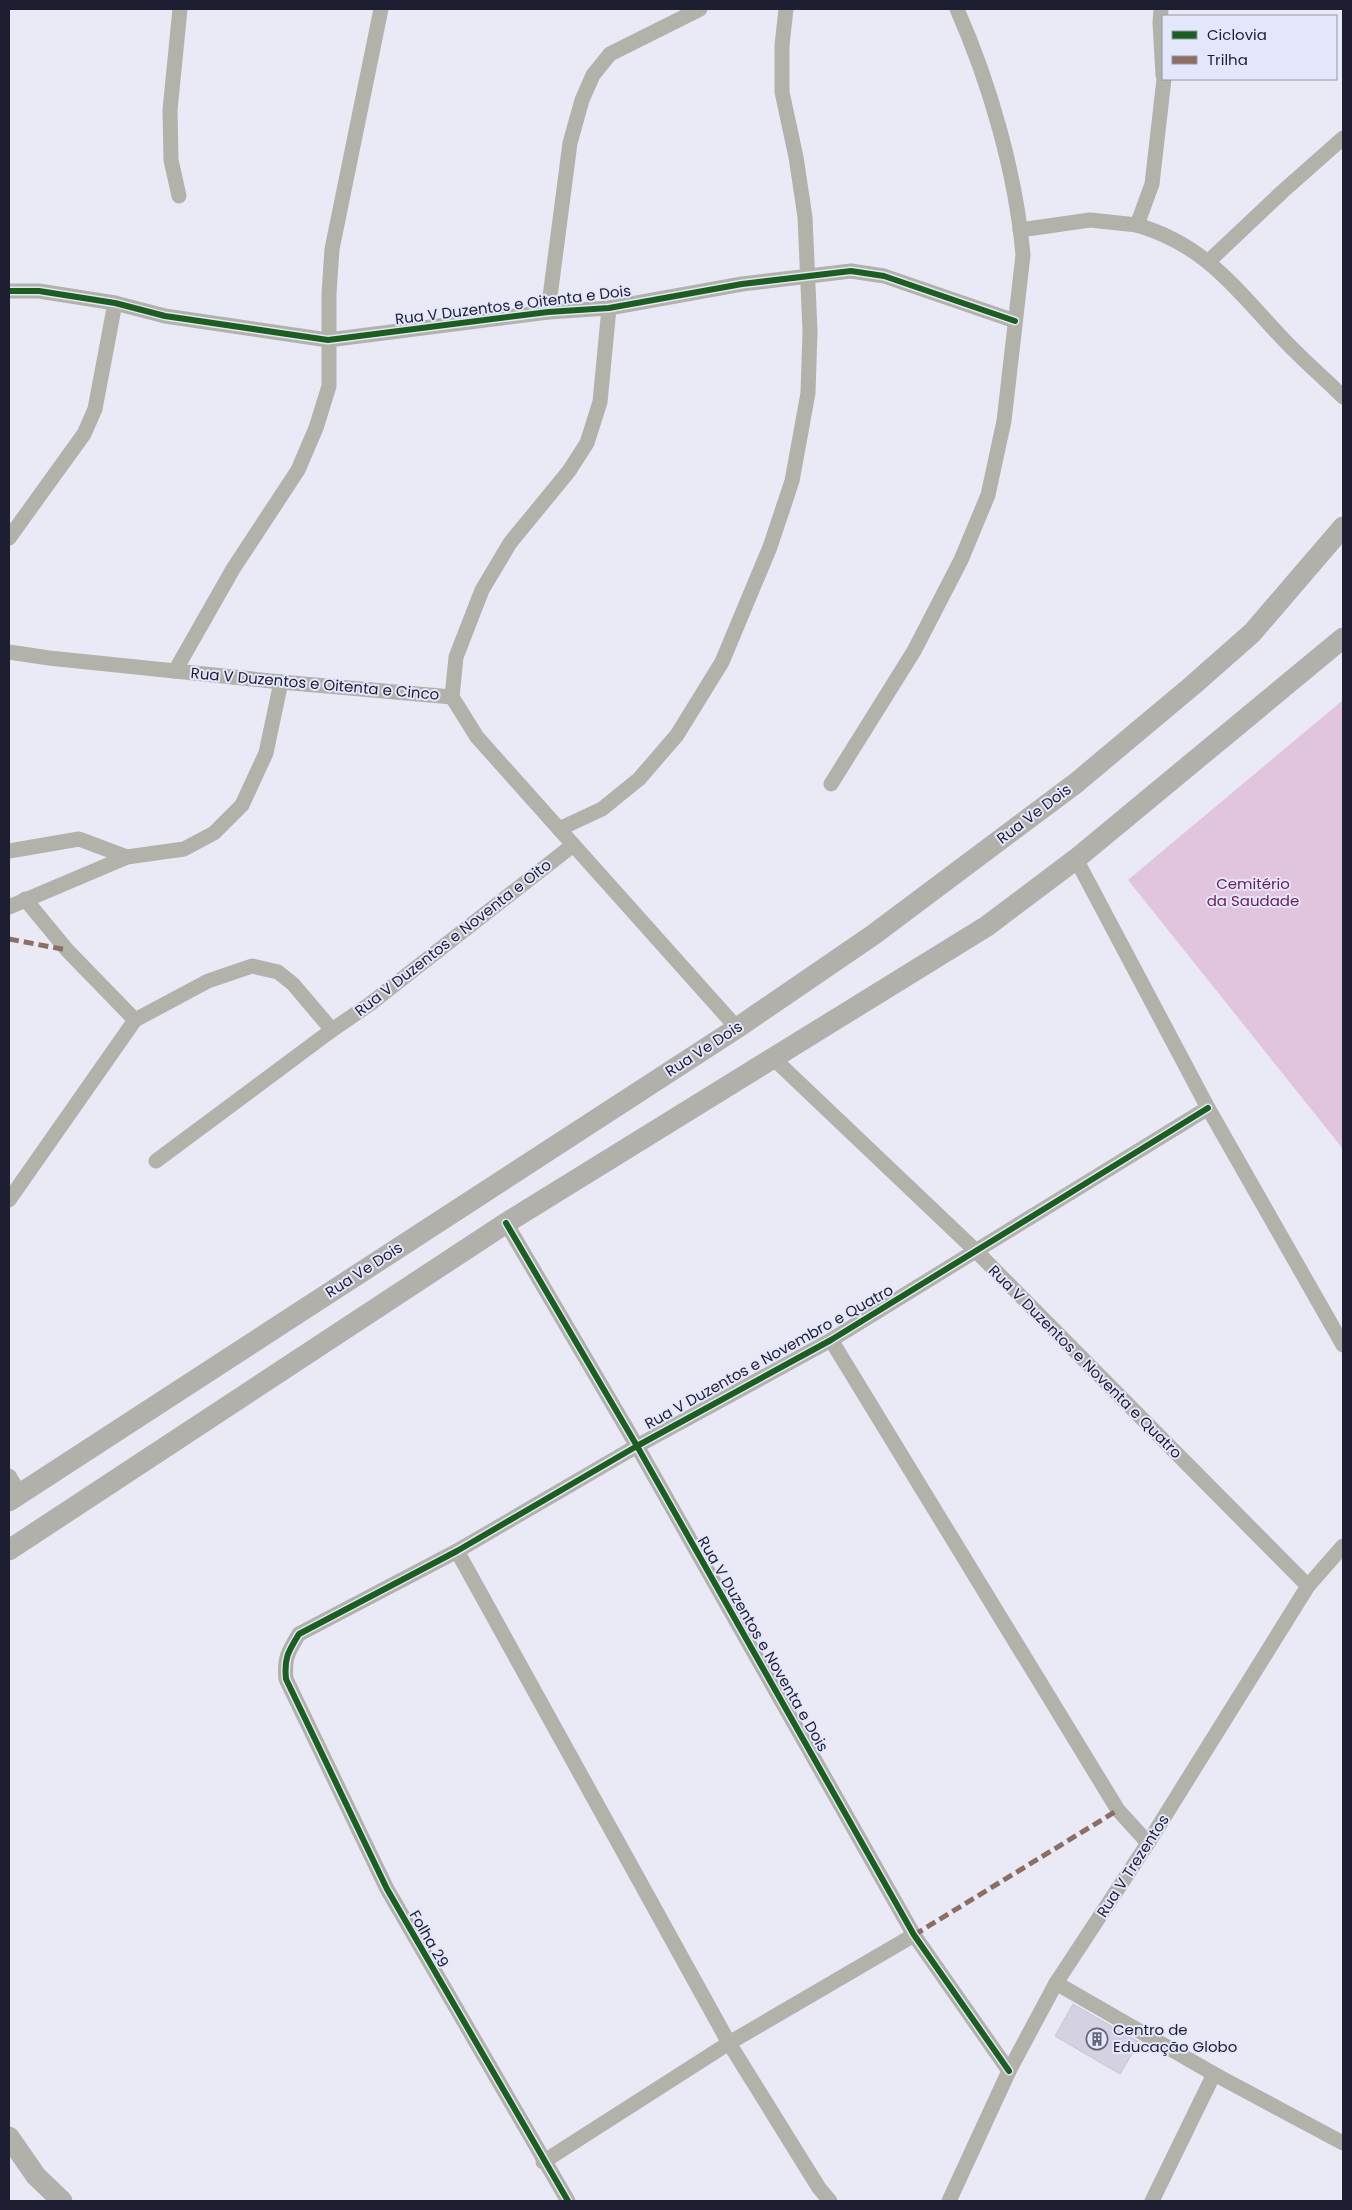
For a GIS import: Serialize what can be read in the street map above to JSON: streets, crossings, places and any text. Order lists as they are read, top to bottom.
{
  "streets": {
    "main road": ["Rua Ve Dois"],
    "street": [
      "Rua V Duzentos e Oitenta e Dois",
      "Rua V Duzentos e Oitenta e Cinco",
      "Rua V Duzentos e Noventa e Oito",
      "Rua V Duzentos e Novembro e Quatro",
      "Rua V Duzentos e Noventa e Quatro",
      "Rua V Duzentos e Noventa e Dois",
      "Rua V Trezentos",
      "Folha 29"
    ]
  },
  "crossings": [
    ["Rua V Duzentos e Oitenta e Cinco", "Rua Ve Dois"],
    ["Rua V Duzentos e Oitenta e Cinco", "Rua V Duzentos e Noventa e Oito"],
    ["Rua V Duzentos e Novembro e Quatro", "Rua V Duzentos e Noventa e Quatro"],
    ["Rua V Duzentos e Novembro e Quatro", "Rua V Duzentos e Noventa e Dois"],
    ["Rua V Duzentos e Novembro e Quatro", "Folha 29"],
    ["Rua V Duzentos e Noventa e Quatro", "Rua V Trezentos"],
    ["Rua V Duzentos e Noventa e Dois", "Rua V Trezentos"]
  ],
  "parks": ["Cemitério da Saudade"],
  "places": {
    "building": ["Centro de Educação Globo"]
  },
  "legend": ["Ciclovia", "Trilha"]
}
